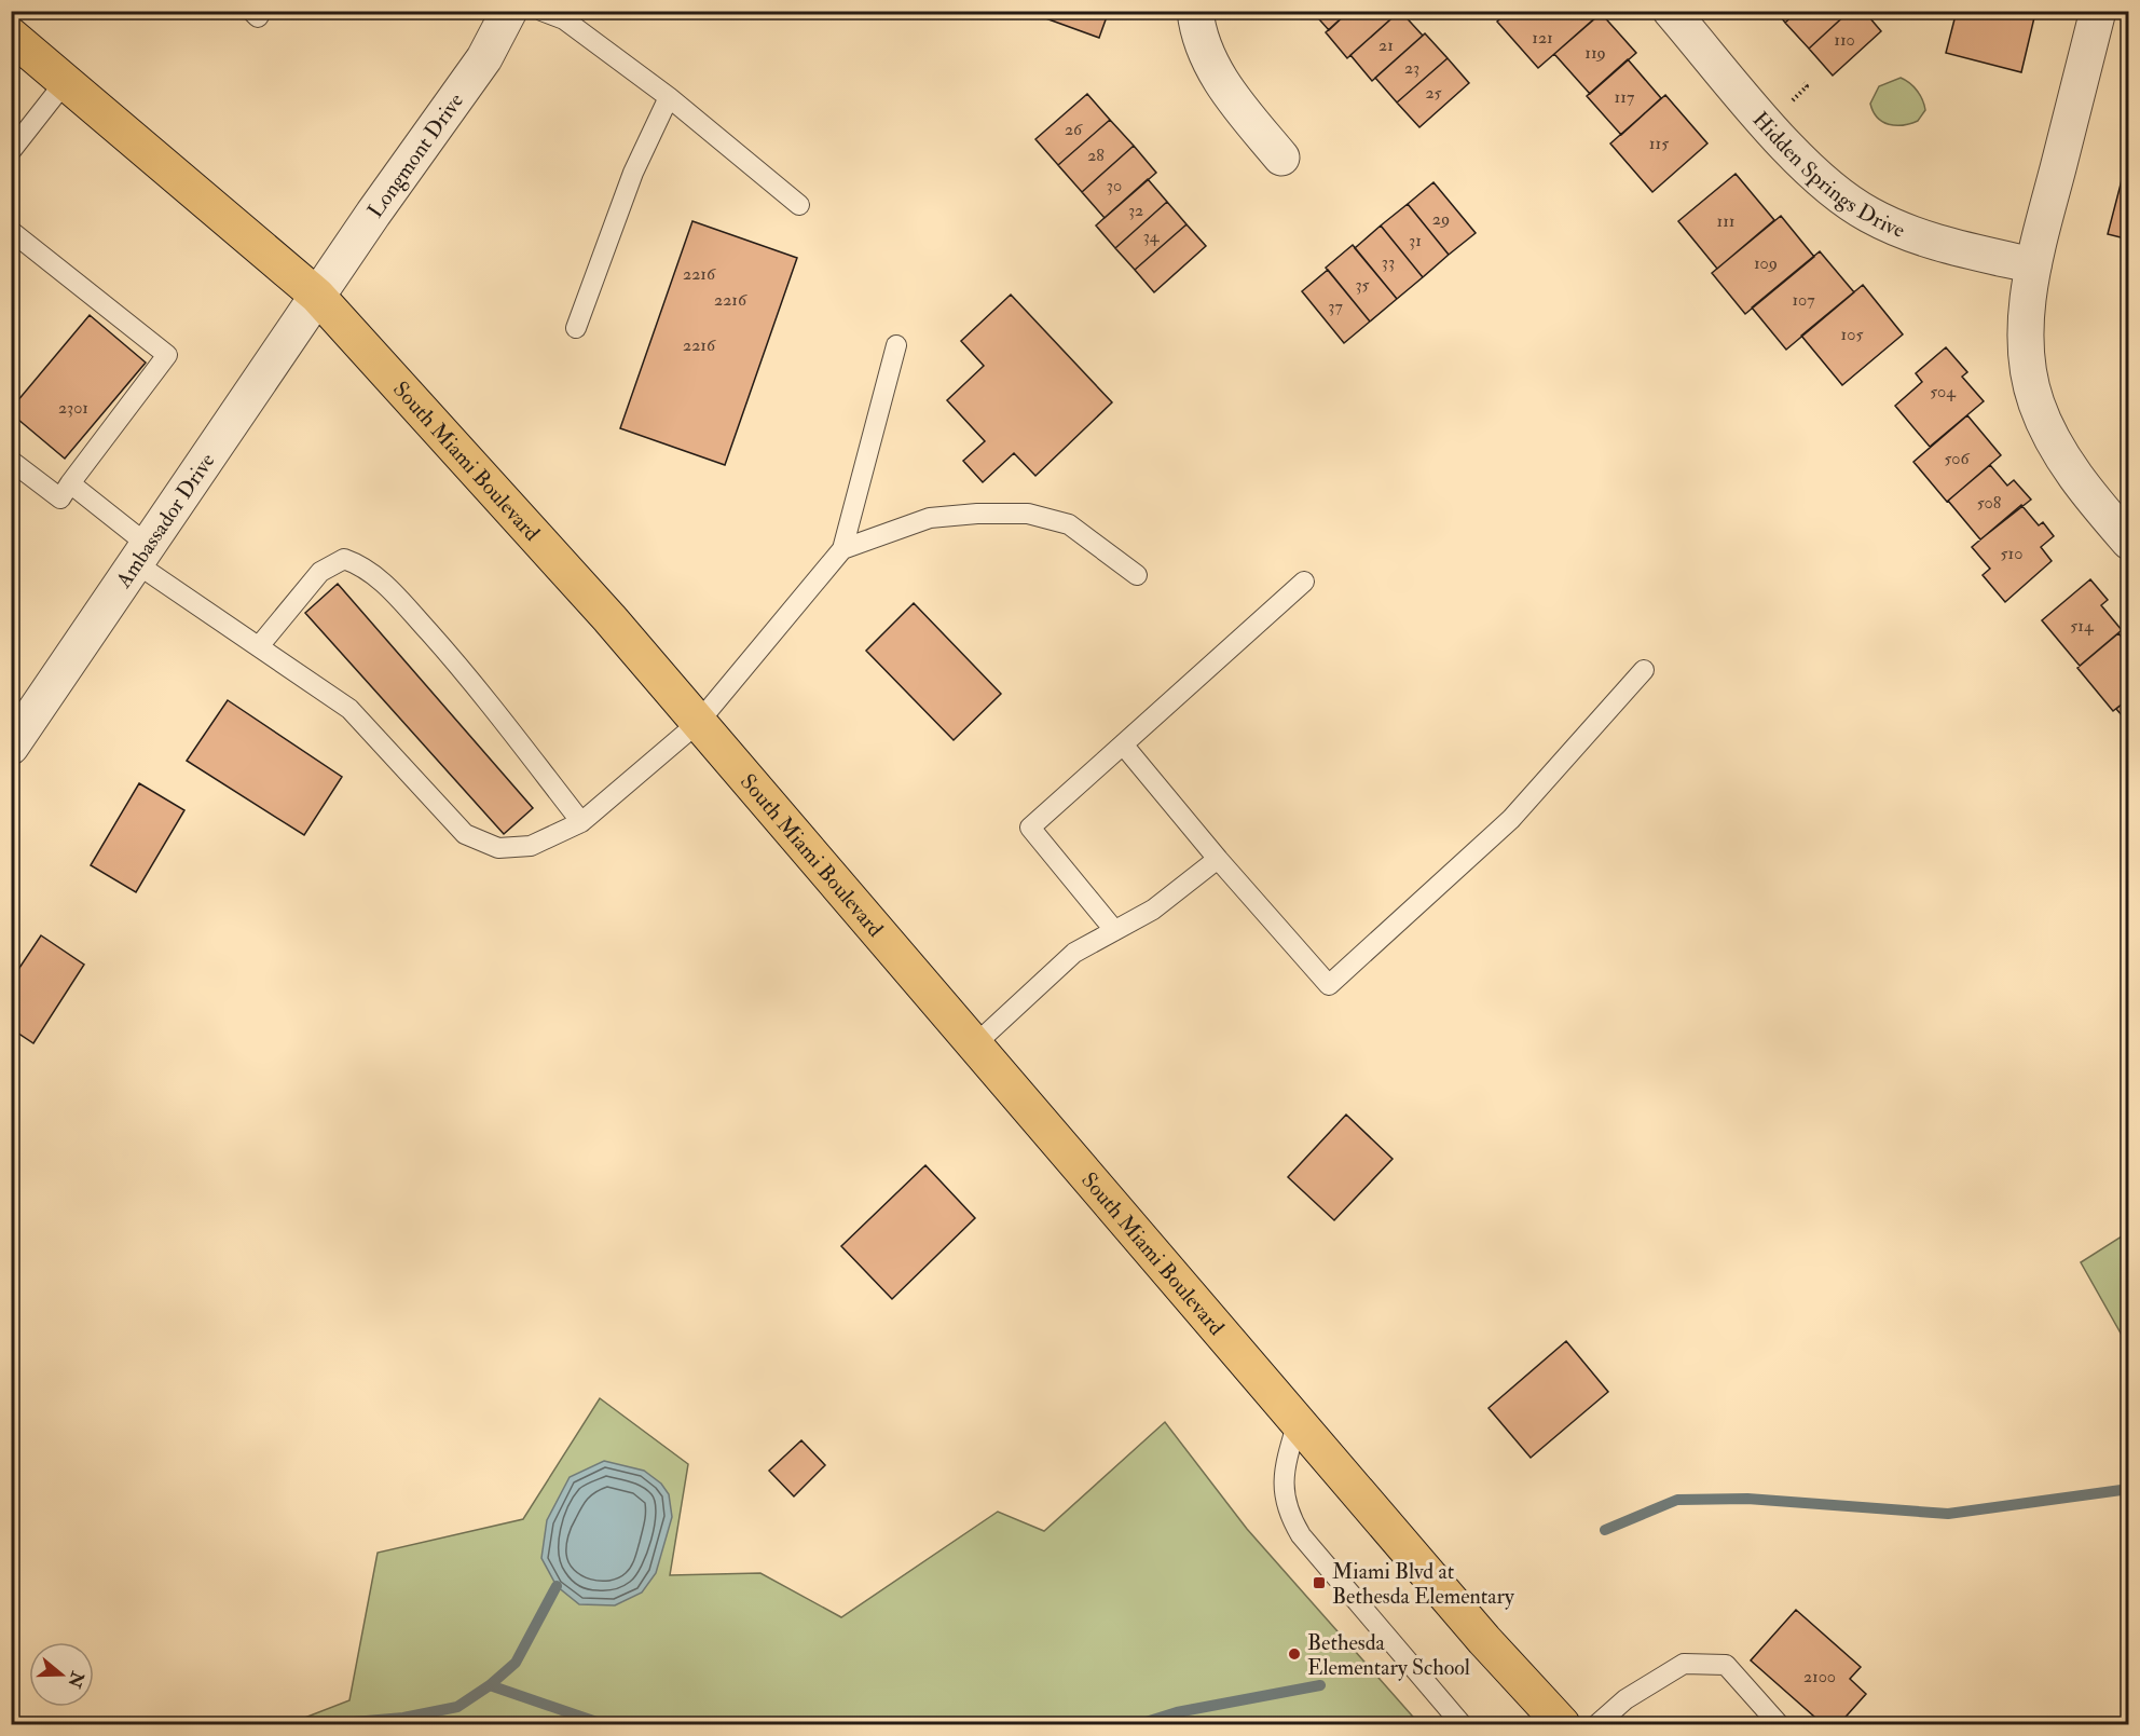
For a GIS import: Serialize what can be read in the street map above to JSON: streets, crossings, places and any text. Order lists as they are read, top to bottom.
{
  "streets": {
    "main road": ["South Miami Boulevard"],
    "street": ["Longmont Drive", "Hidden Springs Drive", "Ambassador Drive"]
  },
  "crossings": [
    ["Longmont Drive", "South Miami Boulevard"],
    ["Longmont Drive", "Ambassador Drive"],
    ["South Miami Boulevard", "Ambassador Drive"]
  ],
  "places": {
    "transit": ["Miami Blvd at Bethesda Elementary"],
    "other": ["Bethesda Elementary School"]
  },
  "house_numbers": [
    "121",
    "110",
    "21",
    "119",
    "23",
    "25",
    "117",
    "26",
    "115",
    "28",
    "30",
    "32",
    "29",
    "111",
    "34",
    "31",
    "33",
    "109",
    "2216",
    "35",
    "2216",
    "107",
    "37",
    "105",
    "2216",
    "504",
    "2301",
    "506",
    "508",
    "510",
    "514",
    "2100"
  ],
  "north": "right"
}
